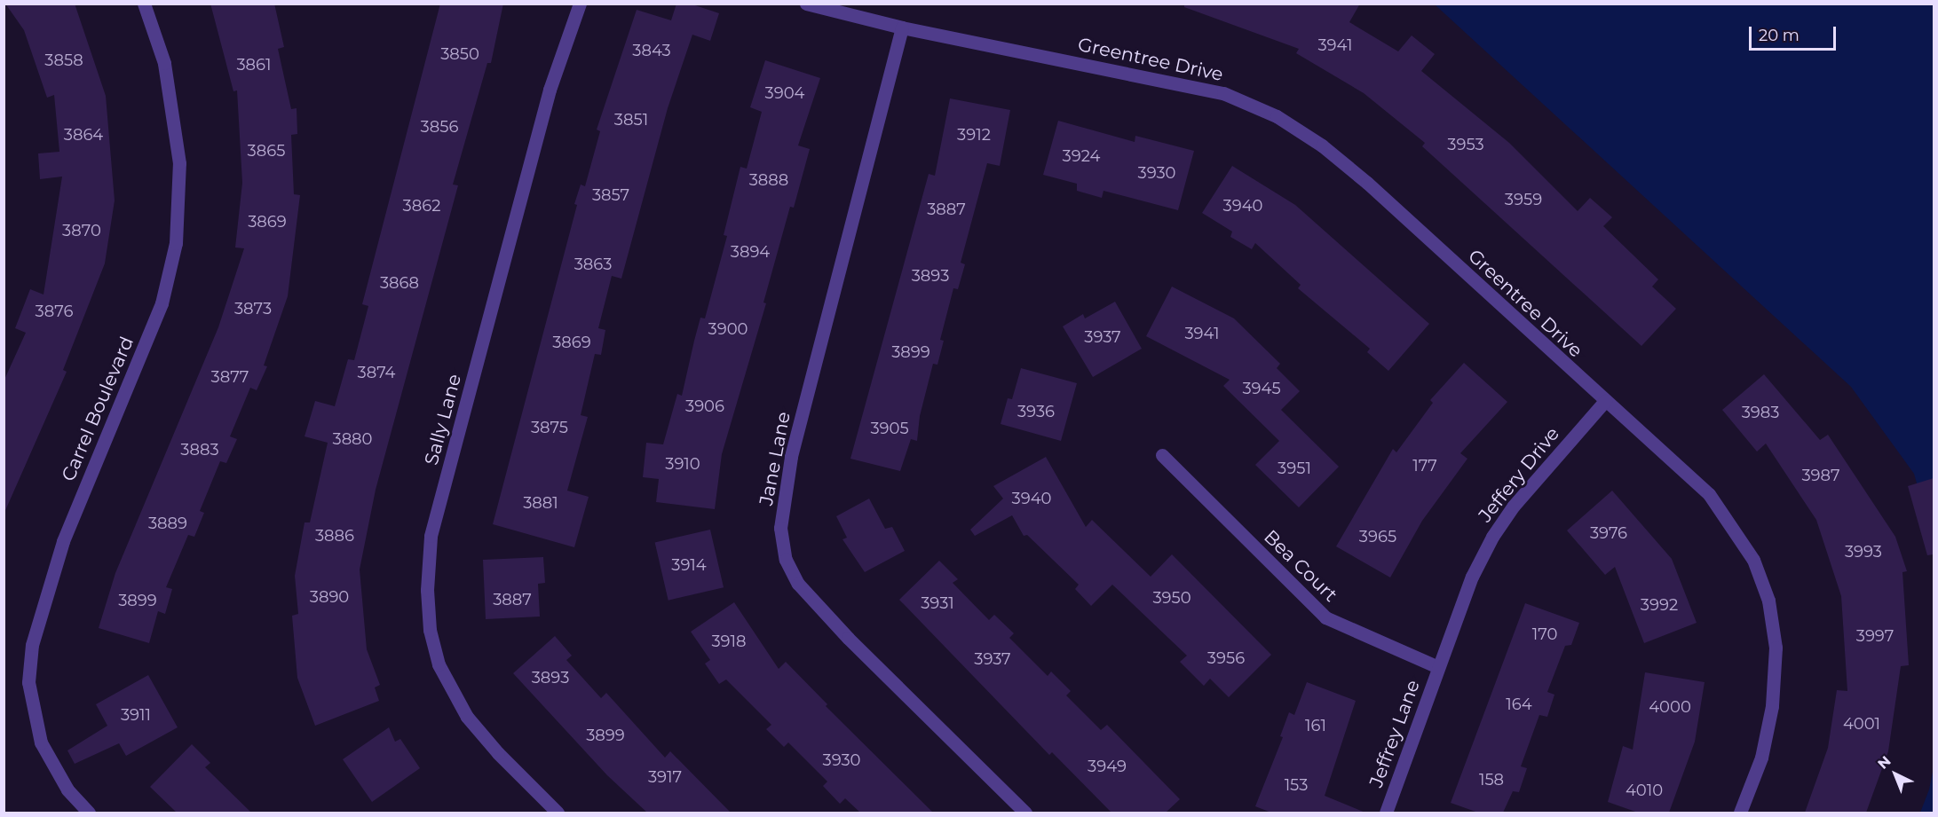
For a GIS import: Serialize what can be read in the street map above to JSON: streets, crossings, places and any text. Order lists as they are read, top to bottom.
{
  "streets": {
    "street": [
      "Greentree Drive",
      "Carrel Boulevard",
      "Sally Lane",
      "Jane Lane",
      "Jeffery Drive",
      "Bea Court",
      "Jeffrey Lane"
    ]
  },
  "crossings": [
    ["Greentree Drive", "Jane Lane"],
    ["Greentree Drive", "Jeffery Drive"],
    ["Jeffery Drive", "Bea Court"],
    ["Jeffery Drive", "Jeffrey Lane"],
    ["Bea Court", "Jeffrey Lane"]
  ],
  "house_numbers": [
    "3941",
    "3843",
    "3850",
    "3858",
    "3861",
    "3904",
    "3851",
    "3856",
    "3864",
    "3912",
    "3953",
    "3865",
    "3924",
    "3930",
    "3888",
    "3857",
    "3959",
    "3862",
    "3940",
    "3887",
    "3869",
    "3870",
    "3894",
    "3863",
    "3893",
    "3868",
    "3873",
    "3876",
    "3900",
    "3941",
    "3937",
    "3869",
    "3899",
    "3874",
    "3877",
    "3945",
    "3906",
    "3936",
    "3983",
    "3875",
    "3905",
    "3880",
    "3883",
    "3910",
    "177",
    "3951",
    "3987",
    "3940",
    "3881",
    "3889",
    "3976",
    "3886",
    "3965",
    "3993",
    "3914",
    "3890",
    "3950",
    "3887",
    "3899",
    "3931",
    "3992",
    "170",
    "3997",
    "3918",
    "3956",
    "3937",
    "3893",
    "164",
    "4000",
    "3911",
    "4001",
    "161",
    "3899",
    "3930",
    "3949",
    "3917",
    "158",
    "153",
    "4010"
  ],
  "scale_bar": "20 m",
  "north": "top left"
}
